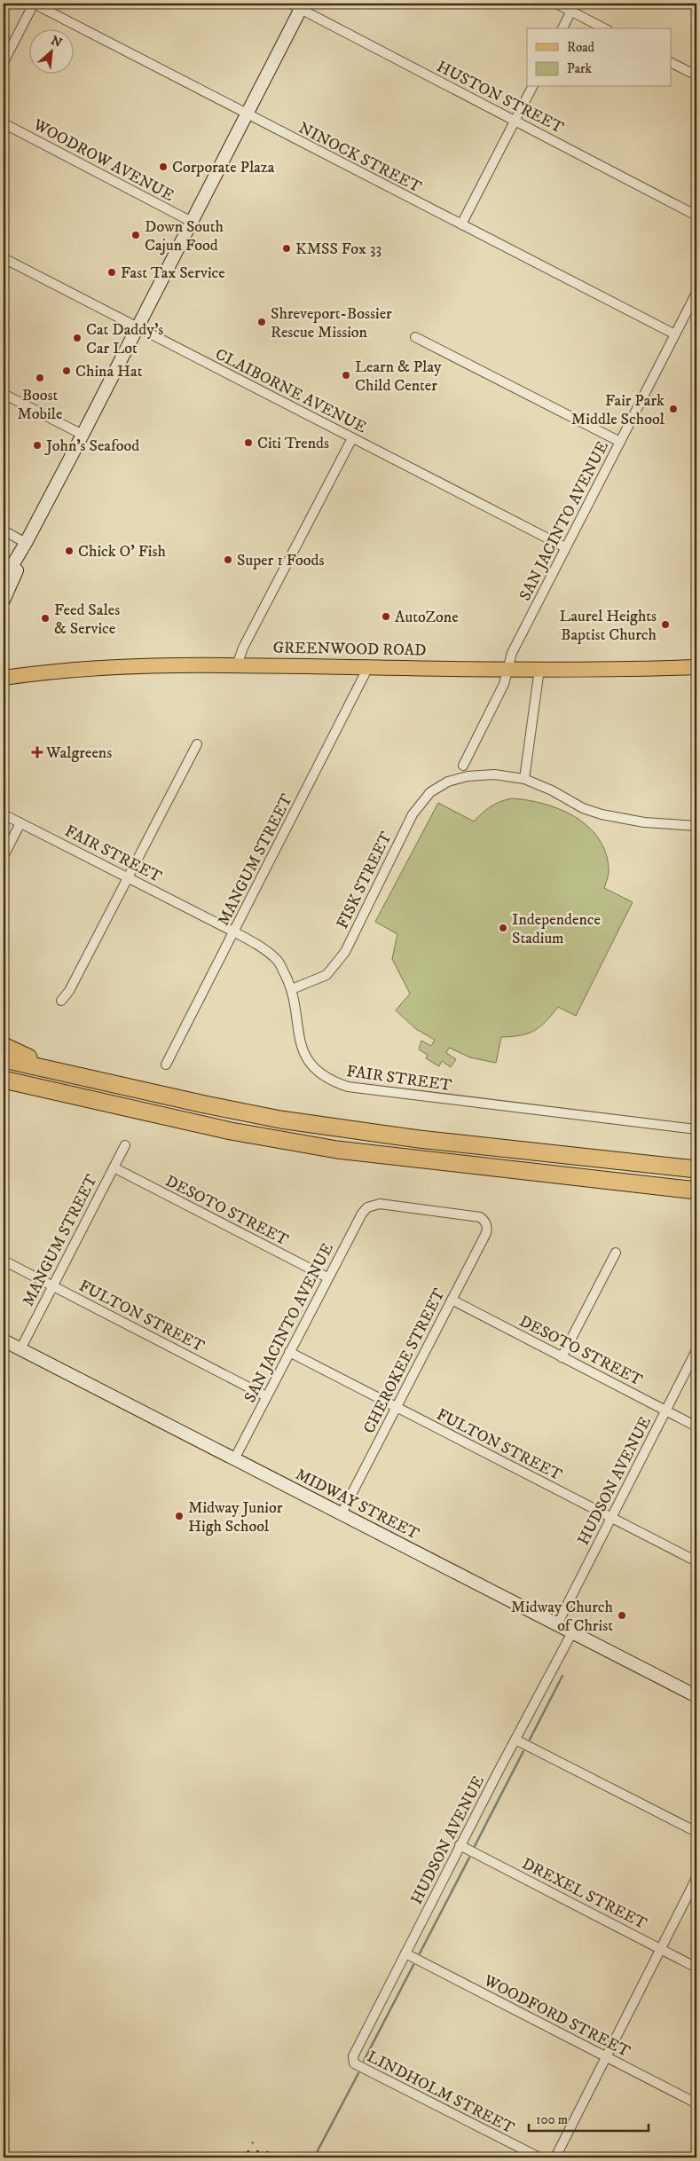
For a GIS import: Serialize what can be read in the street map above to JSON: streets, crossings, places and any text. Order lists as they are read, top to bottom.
{
  "streets": {
    "main road": ["GREENWOOD ROAD"],
    "street": [
      "HUSTON STREET",
      "NINOCK STREET",
      "WOODROW AVENUE",
      "CLAIBORNE AVENUE",
      "SAN JACINTO AVENUE",
      "FAIR STREET",
      "MANGUM STREET",
      "FISK STREET",
      "DESOTO STREET",
      "FULTON STREET",
      "CHEROKEE STREET",
      "HUDSON AVENUE",
      "MIDWAY STREET",
      "DREXEL STREET",
      "WOODFORD STREET",
      "LINDHOLM STREET"
    ]
  },
  "crossings": [
    ["NINOCK STREET", "SAN JACINTO AVENUE"],
    ["CLAIBORNE AVENUE", "SAN JACINTO AVENUE"],
    ["SAN JACINTO AVENUE", "GREENWOOD ROAD"],
    ["SAN JACINTO AVENUE", "DESOTO STREET"],
    ["SAN JACINTO AVENUE", "FULTON STREET"],
    ["SAN JACINTO AVENUE", "CHEROKEE STREET"],
    ["SAN JACINTO AVENUE", "MIDWAY STREET"],
    ["GREENWOOD ROAD", "MANGUM STREET"],
    ["FAIR STREET", "MANGUM STREET"],
    ["FAIR STREET", "FISK STREET"],
    ["MANGUM STREET", "DESOTO STREET"],
    ["MANGUM STREET", "FULTON STREET"],
    ["MANGUM STREET", "MIDWAY STREET"],
    ["DESOTO STREET", "CHEROKEE STREET"],
    ["DESOTO STREET", "HUDSON AVENUE"],
    ["FULTON STREET", "CHEROKEE STREET"],
    ["FULTON STREET", "HUDSON AVENUE"],
    ["CHEROKEE STREET", "MIDWAY STREET"],
    ["HUDSON AVENUE", "MIDWAY STREET"],
    ["HUDSON AVENUE", "DREXEL STREET"],
    ["HUDSON AVENUE", "WOODFORD STREET"],
    ["HUDSON AVENUE", "LINDHOLM STREET"]
  ],
  "places": {
    "other": [
      "Corporate Plaza",
      "Down South Cajun Food",
      "KMSS Fox 33",
      "Fast Tax Service",
      "Shreveport-Bossier Rescue Mission",
      "Cat Daddy's Car Lot",
      "China Hat",
      "Learn & Play Child Center",
      "Boost Mobile",
      "Fair Park Middle School",
      "Citi Trends",
      "John's Seafood",
      "Chick O' Fish",
      "Super 1 Foods",
      "AutoZone",
      "Feed Sales & Service",
      "Laurel Heights Baptist Church",
      "Independence Stadium",
      "Midway Junior High School",
      "Midway Church of Christ"
    ],
    "health": ["Walgreens"]
  },
  "legend": ["Road", "Park"],
  "scale_bar": "100 m",
  "north": "top right"
}
